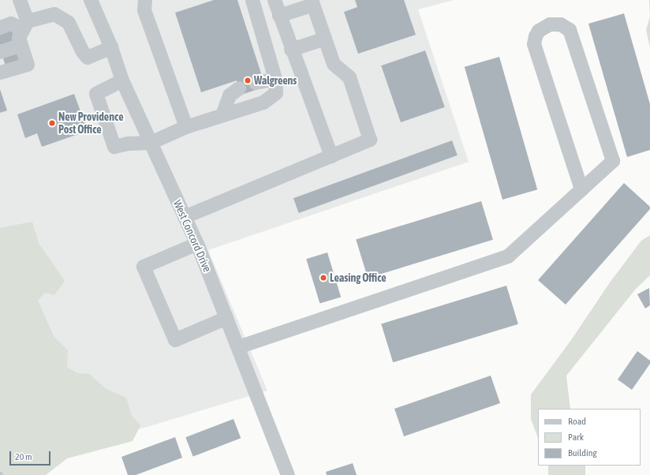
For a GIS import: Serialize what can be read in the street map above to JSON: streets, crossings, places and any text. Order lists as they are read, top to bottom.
{
  "streets": {
    "street": ["West Concord Drive"]
  },
  "places": ["Walgreens", "New Providence Post Office", "Leasing Office"],
  "legend": ["Road", "Park", "Building"],
  "scale_bar": "20 m"
}
